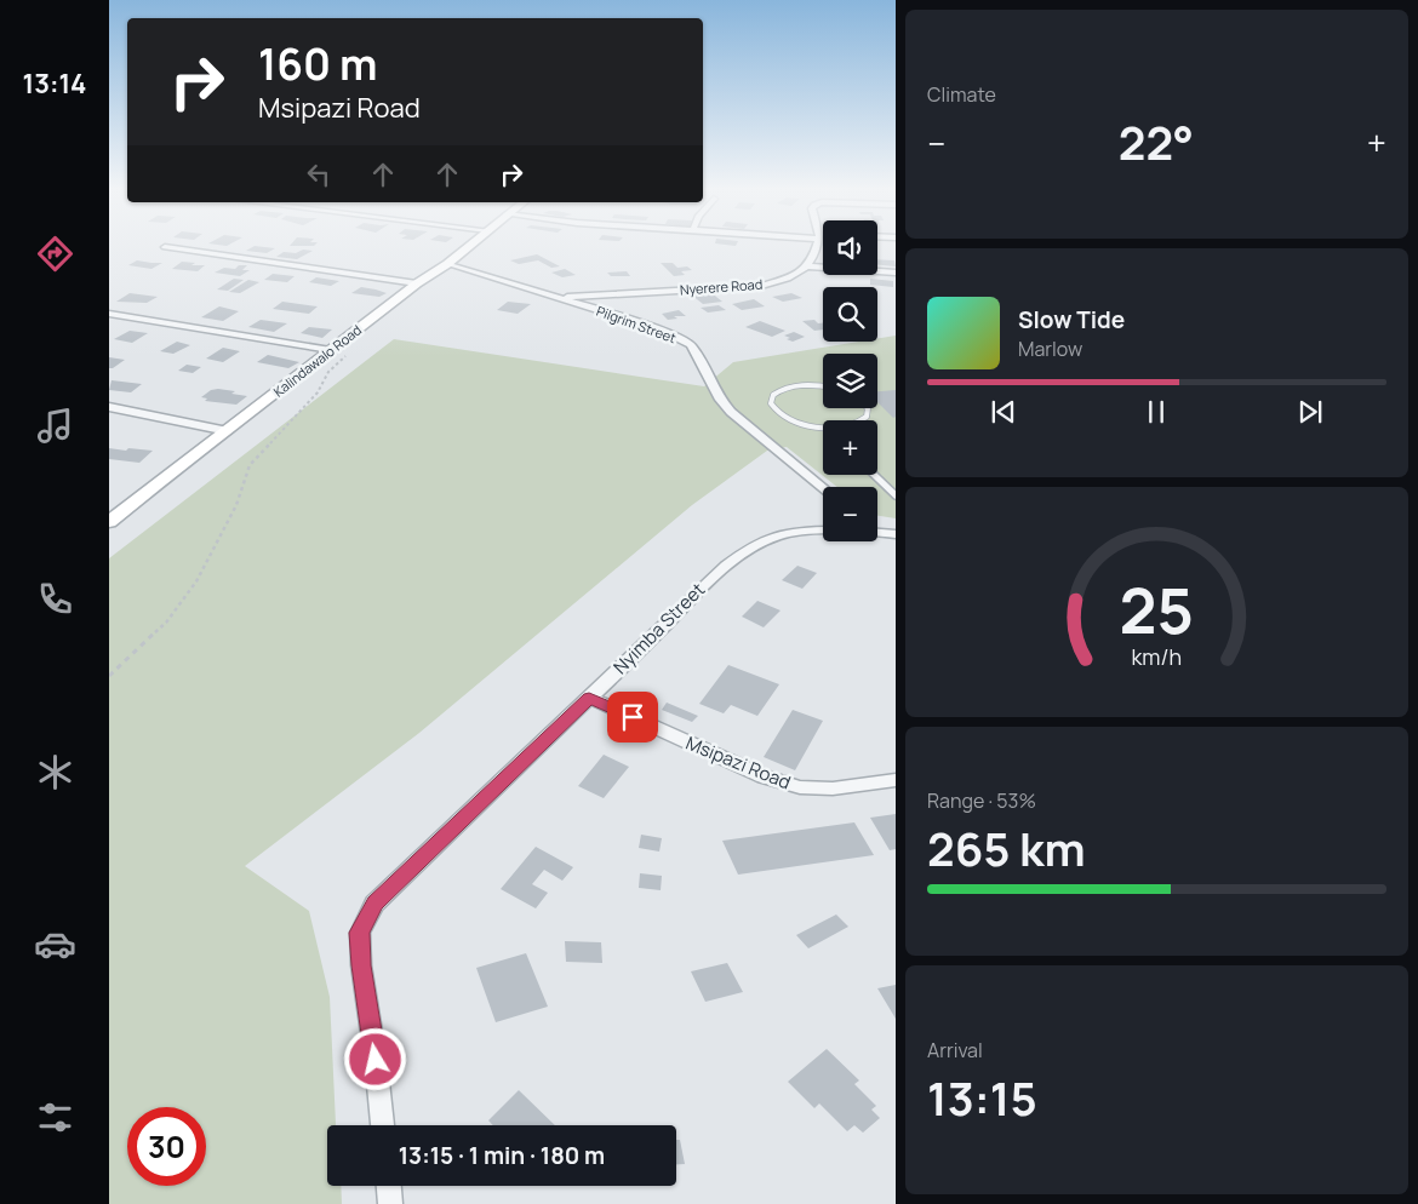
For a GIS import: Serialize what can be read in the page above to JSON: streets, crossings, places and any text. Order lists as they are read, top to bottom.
{
  "streets": {
    "street": [
      "Nyerere Road",
      "Pilgrim Street",
      "Kalindawalo Road",
      "Nyimba Street",
      "Msipazi Road"
    ]
  },
  "crossings": [
    ["Nyerere Road", "Pilgrim Street"],
    ["Pilgrim Street", "Kalindawalo Road"],
    ["Nyimba Street", "Msipazi Road"]
  ],
  "page": {
    "tabs": "13:14",
    "tile": [
      "Climate",
      ["Range · 53%", "265 km"],
      ["Arrival", "13:15"]
    ],
    "turn": ["160 m", "Msipazi Road"],
    "heat": ["−", "22°", "+"],
    "map_buttons": ["+", "−"],
    "song": ["Slow Tide", "Marlow"],
    "limit": "30",
    "trip": "13:15 · 1 min · 180 m",
    "gauge": ["25", "km/h"]
  }
}
